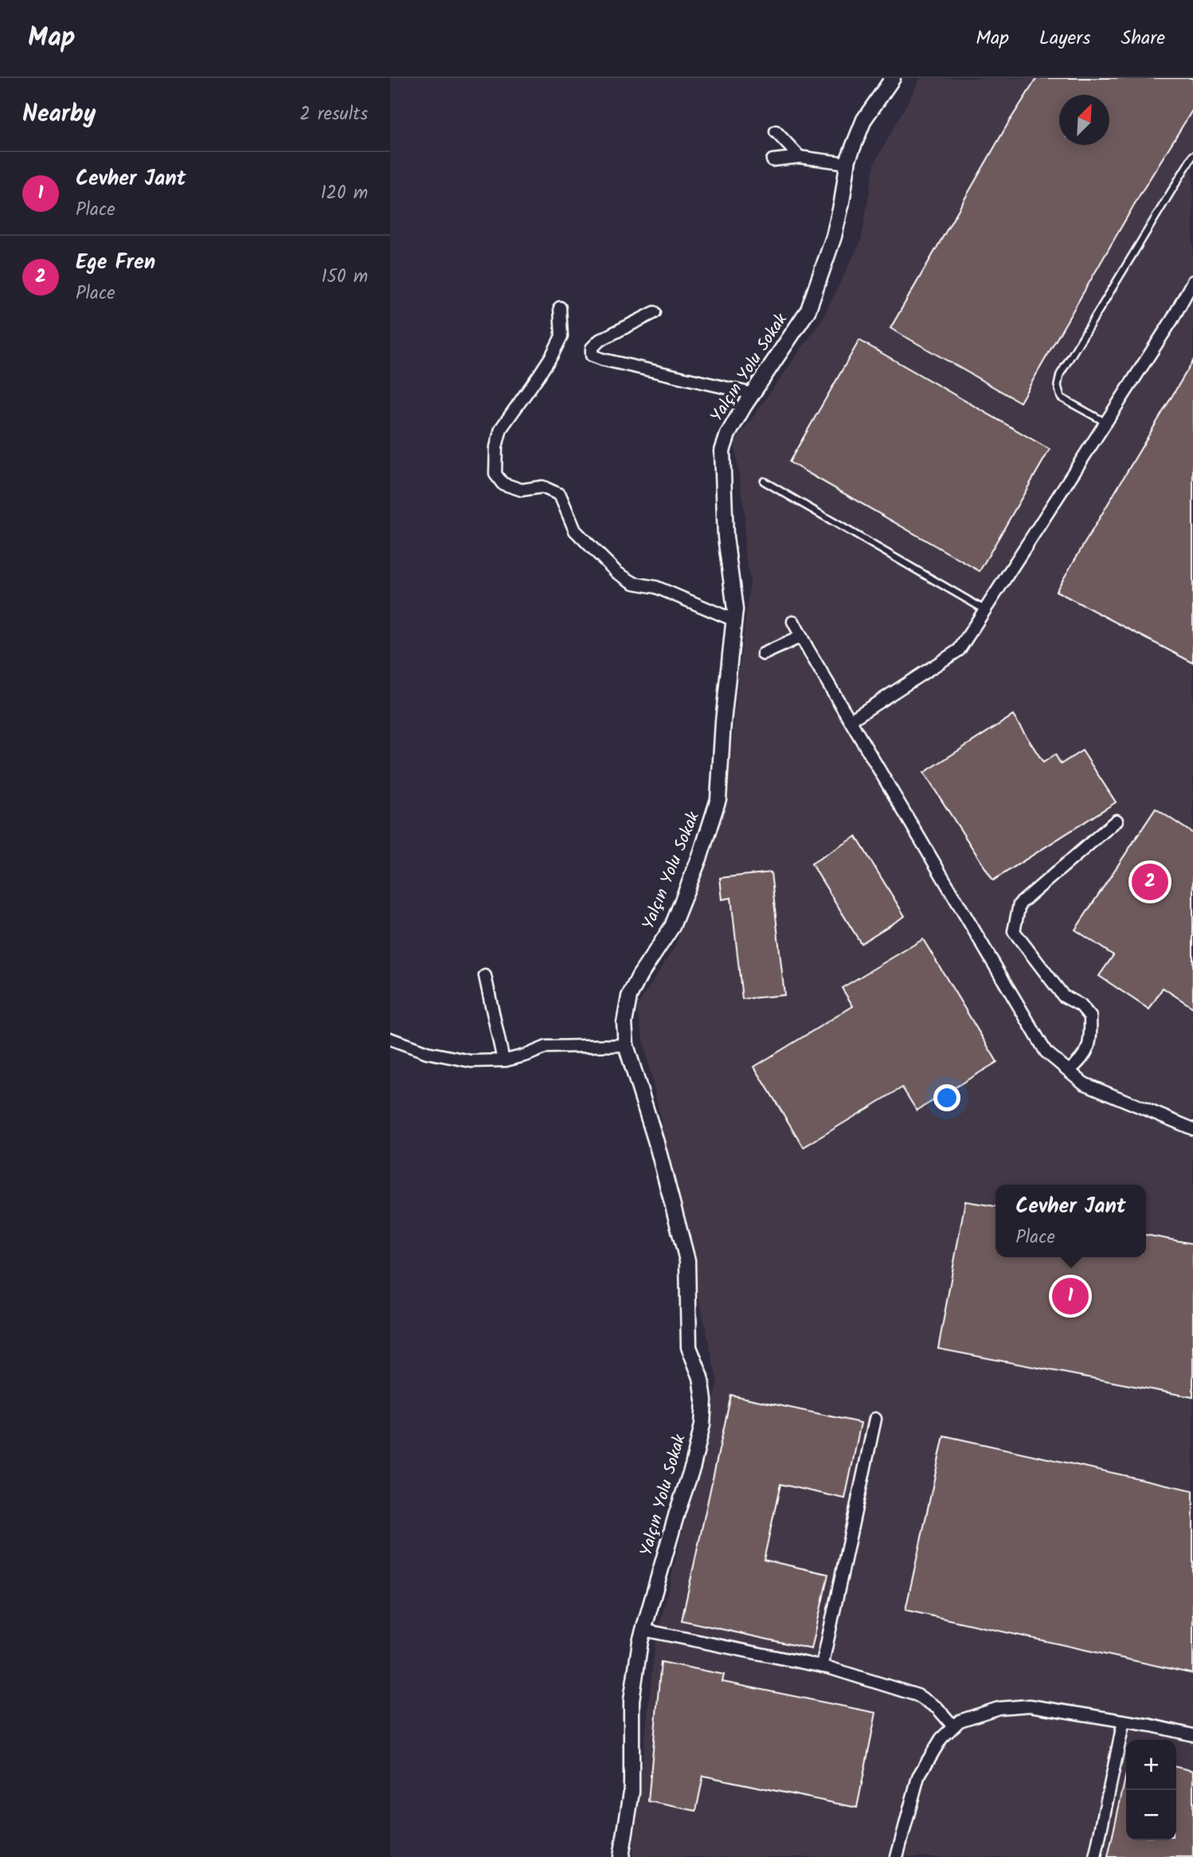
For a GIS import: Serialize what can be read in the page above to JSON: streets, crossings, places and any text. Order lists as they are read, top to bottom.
{
  "streets": {
    "street": ["Yalçın Yolu Sokak"]
  },
  "north": "top right",
  "page": {
    "header": "Map",
    "nav": ["Map", "Layers", "Share"],
    "heading": ["Nearby", "2 results"],
    "list": [
      {
        "mark": "1",
        "name": "Cevher Jant",
        "note": "Place",
        "value": "120 m"
      },
      {
        "mark": "2",
        "name": "Ege Fren",
        "note": "Place",
        "value": "150 m"
      }
    ],
    "pins": ["2", "1"],
    "popup": ["Cevher Jant", "Place"],
    "map_buttons": ["+", "−"]
  }
}
